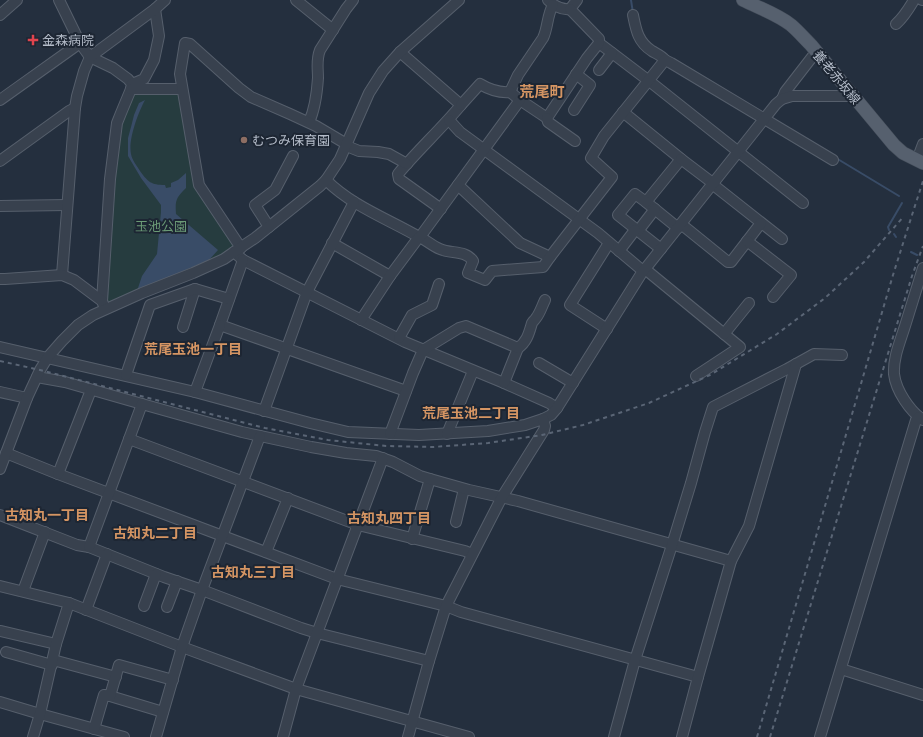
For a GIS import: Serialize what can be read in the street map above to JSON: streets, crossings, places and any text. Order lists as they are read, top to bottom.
{
  "streets": {
    "main road": ["養老赤坂線"]
  },
  "districts": [
    "荒尾町",
    "荒尾玉池一丁目",
    "荒尾玉池二丁目",
    "古知丸一丁目",
    "古知丸四丁目",
    "古知丸二丁目",
    "古知丸三丁目"
  ],
  "parks": ["玉池公園"],
  "places": {
    "health": ["金森病院"],
    "other": ["むつみ保育園"]
  }
}
